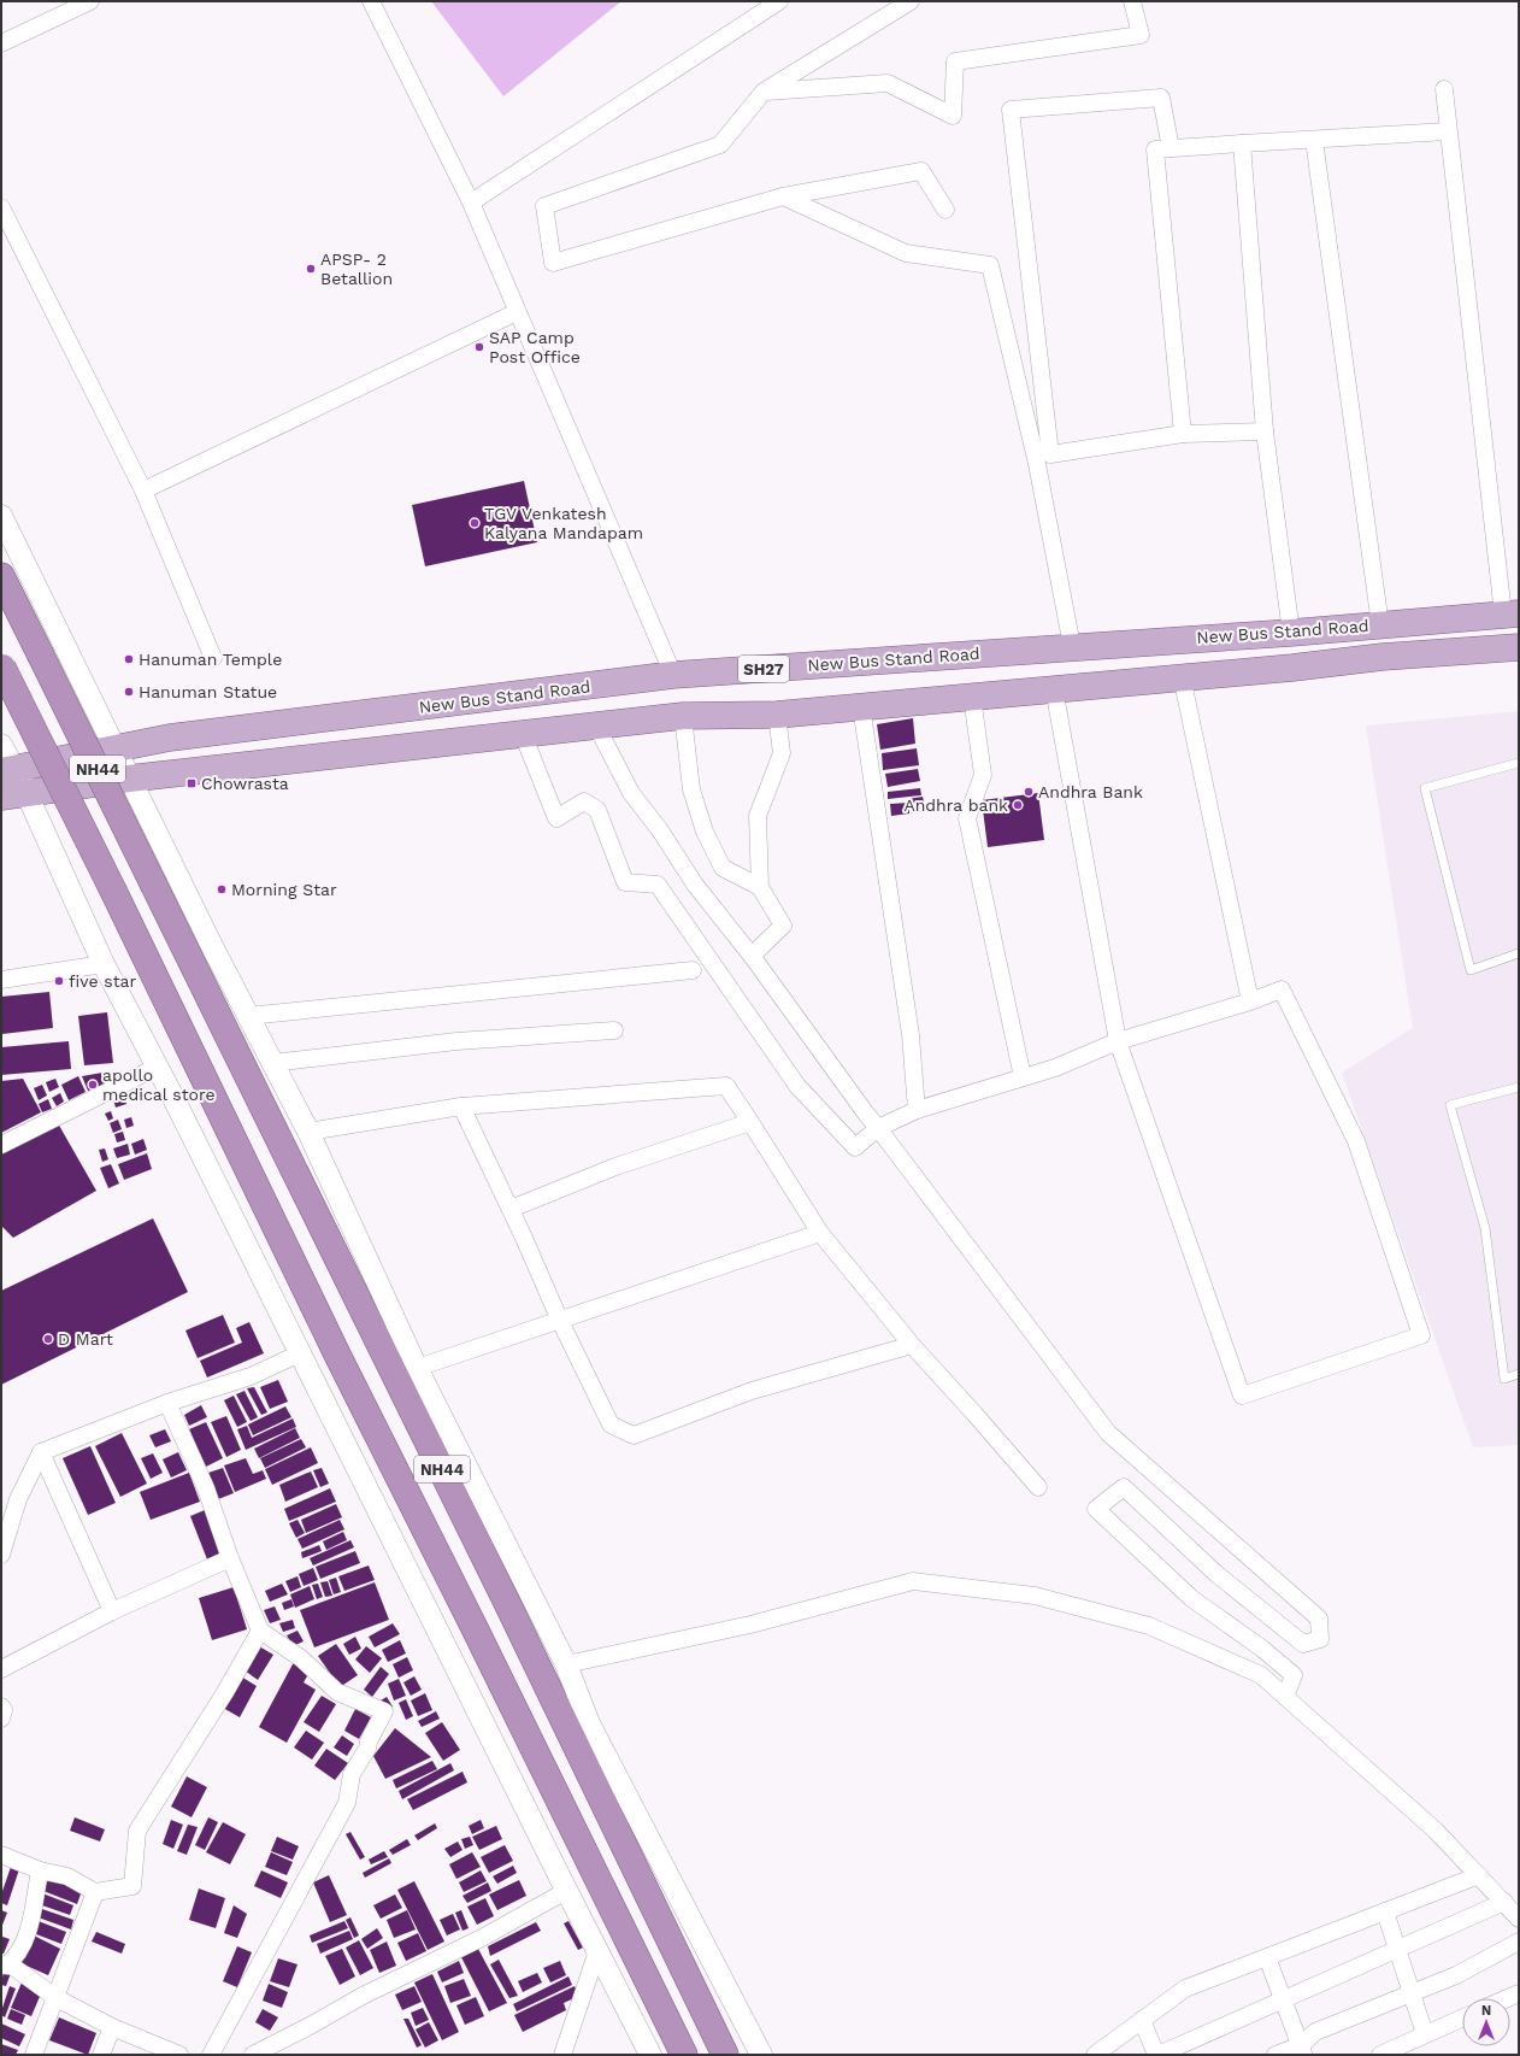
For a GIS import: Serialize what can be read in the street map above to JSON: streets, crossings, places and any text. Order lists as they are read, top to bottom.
{
  "streets": {
    "highway": ["NH44"],
    "main road": ["New Bus Stand Road", "SH27"]
  },
  "places": {
    "other": [
      "APSP- 2 Betallion",
      "SAP Camp Post Office",
      "TGV Venkatesh Kalyana Mandapam",
      "Hanuman Temple",
      "Hanuman Statue",
      "Andhra Bank",
      "Andhra bank",
      "Morning Star",
      "five star",
      "apollo medical store",
      "D Mart"
    ],
    "transit": ["Chowrasta"]
  },
  "north": "top"
}
